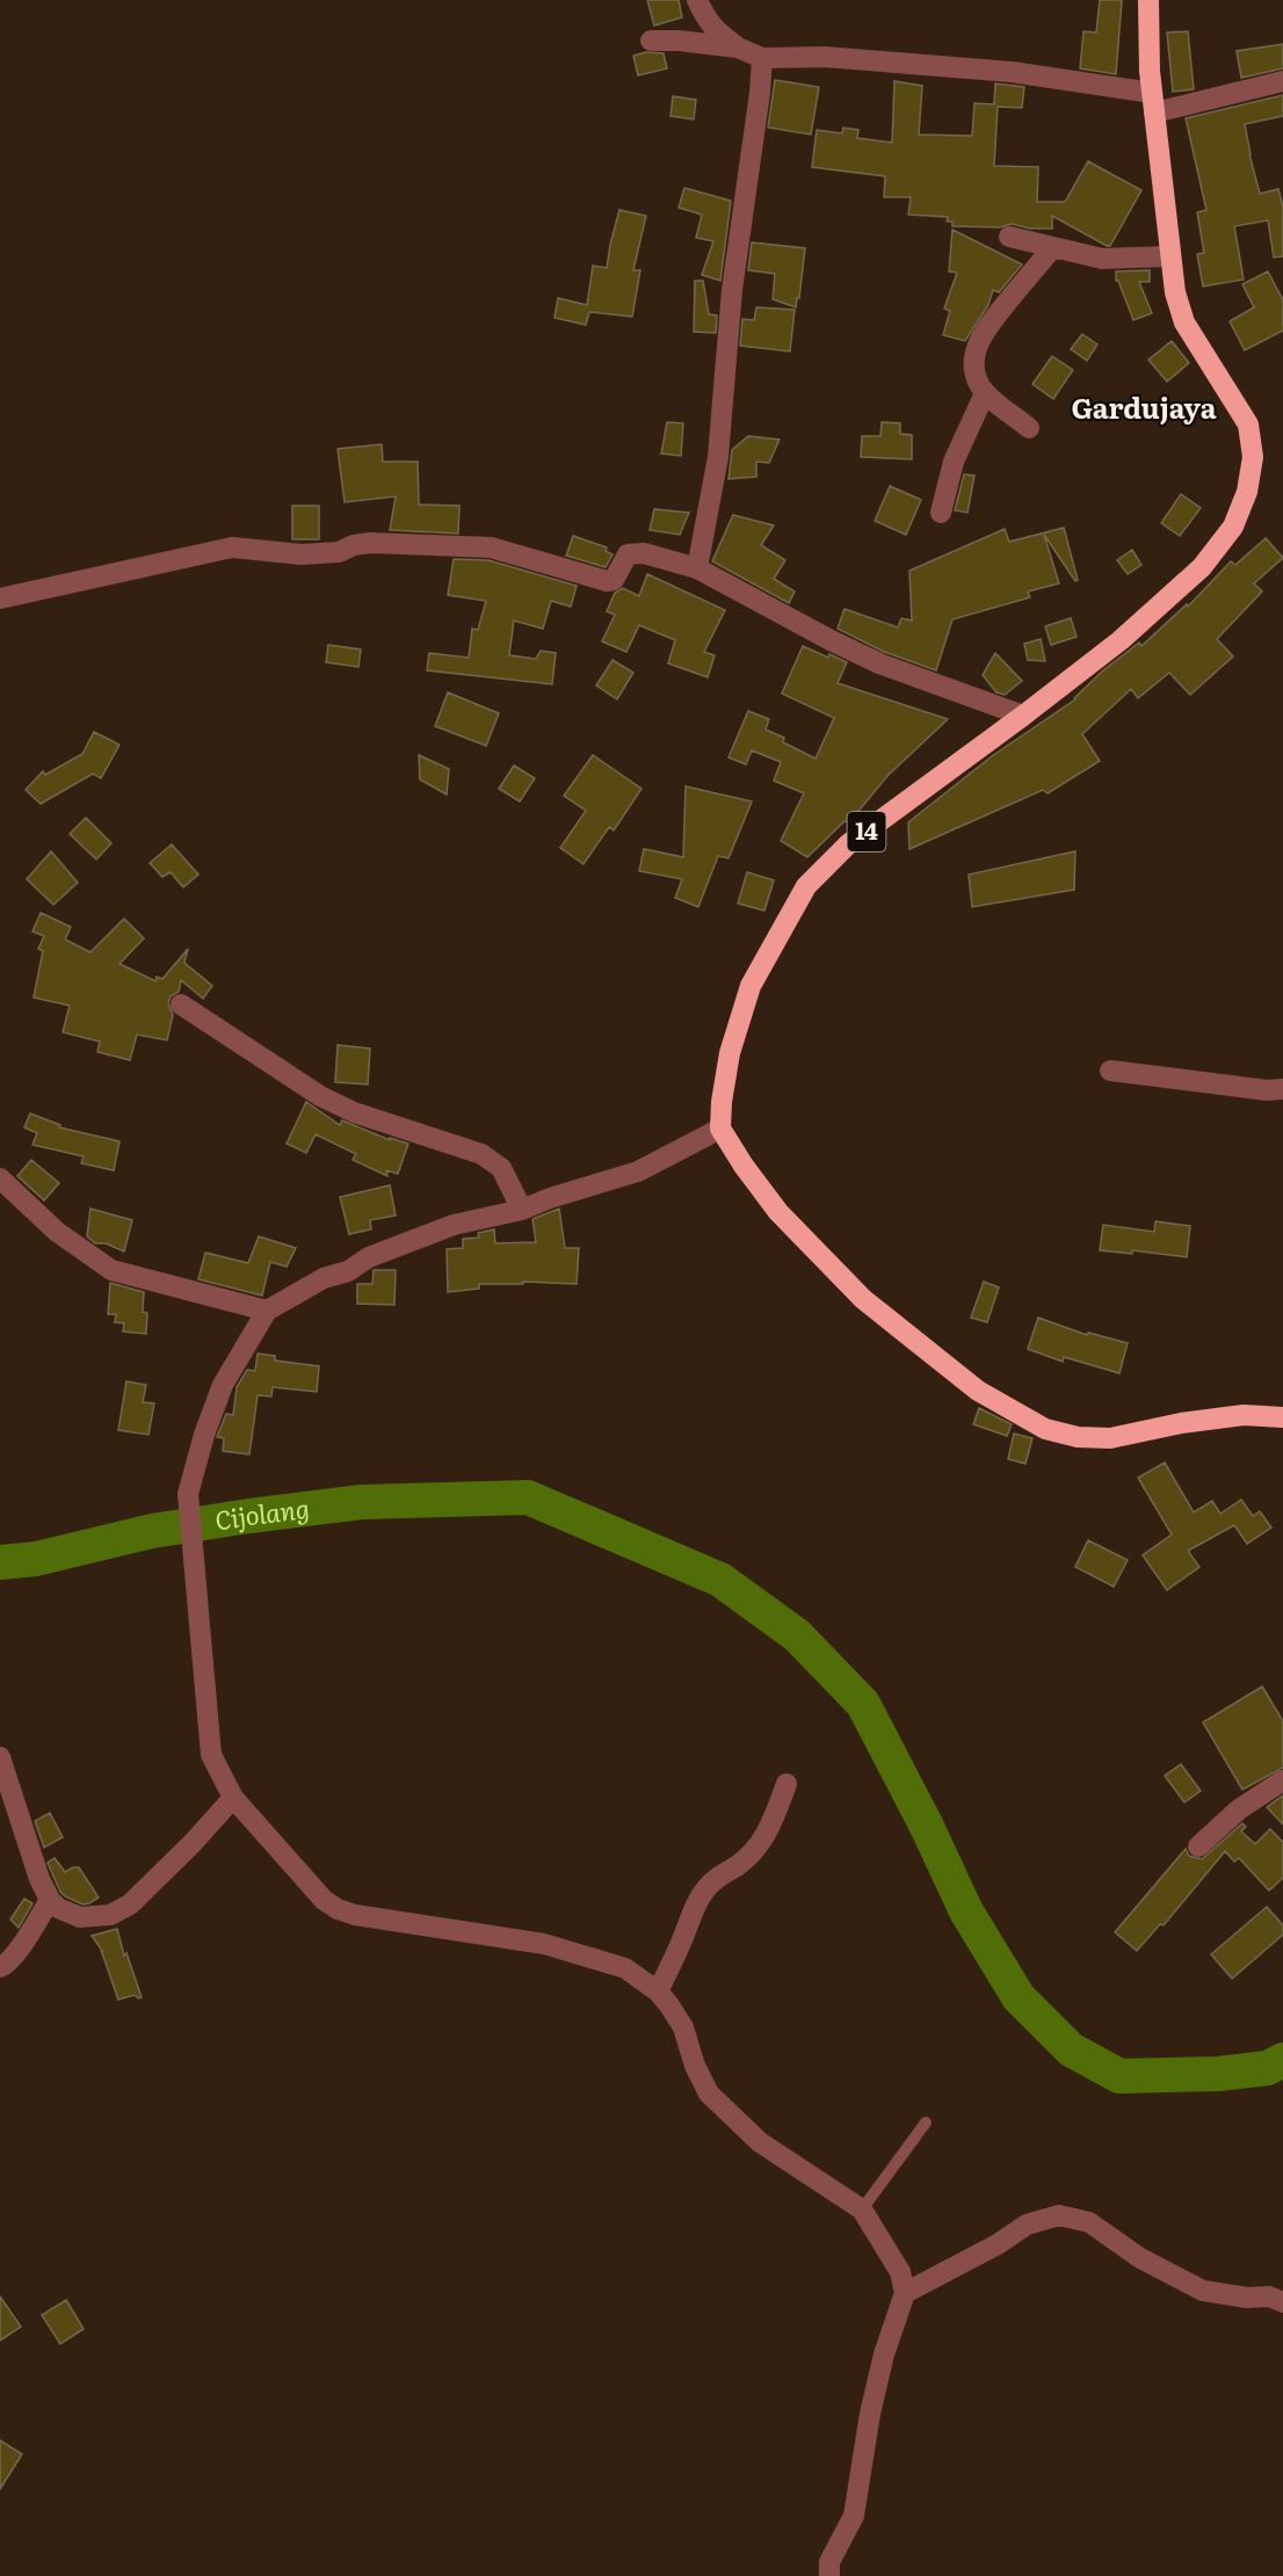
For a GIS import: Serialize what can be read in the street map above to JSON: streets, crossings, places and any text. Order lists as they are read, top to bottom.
{
  "streets": {
    "highway": ["14"]
  },
  "districts": ["Gardujaya"],
  "water": ["Cijolang"]
}
